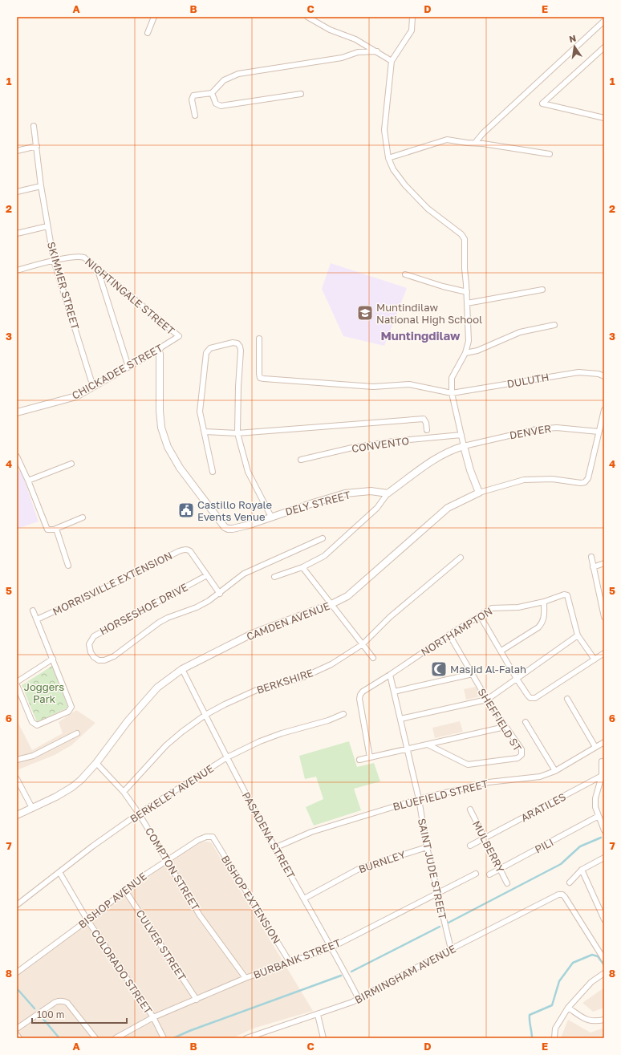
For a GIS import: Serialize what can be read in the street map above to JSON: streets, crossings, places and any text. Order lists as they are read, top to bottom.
{
  "streets": {
    "street": [
      "SKIMMER STREET",
      "NIGHTINGALE STREET",
      "CHICKADEE STREET",
      "DULUTH",
      "DENVER",
      "CONVENTO",
      "DELY STREET",
      "MORRISVILLE EXTENSION",
      "HORSESHOE DRIVE",
      "CAMDEN AVENUE",
      "NORTHAMPTON",
      "BERKSHIRE",
      "SHEFFIELD ST",
      "BERKELEY AVENUE",
      "BLUEFIELD STREET",
      "ARATILES",
      "PASADENA STREET",
      "PILI",
      "MULBERRY",
      "BURNLEY",
      "COMPTON STREET",
      "SAINT JUDE STREET",
      "BISHOP EXTENSION",
      "BISHOP AVENUE",
      "CULVER STREET",
      "BURBANK STREET",
      "COLORADO STREET",
      "BIRMINGHAM AVENUE"
    ]
  },
  "crossings": [
    ["SKIMMER STREET", "NIGHTINGALE STREET"],
    ["SKIMMER STREET", "CHICKADEE STREET"],
    ["NIGHTINGALE STREET", "CHICKADEE STREET"],
    ["CHICKADEE STREET", "DELY STREET"],
    ["DENVER", "CAMDEN AVENUE"],
    ["MORRISVILLE EXTENSION", "HORSESHOE DRIVE"],
    ["CAMDEN AVENUE", "PASADENA STREET"],
    ["CAMDEN AVENUE", "COMPTON STREET"],
    ["NORTHAMPTON", "SHEFFIELD ST"],
    ["NORTHAMPTON", "SAINT JUDE STREET"],
    ["BERKSHIRE", "PASADENA STREET"],
    ["BERKSHIRE", "COMPTON STREET"],
    ["BERKELEY AVENUE", "PASADENA STREET"],
    ["BERKELEY AVENUE", "COMPTON STREET"],
    ["BERKELEY AVENUE", "COLORADO STREET"],
    ["BLUEFIELD STREET", "PASADENA STREET"],
    ["BLUEFIELD STREET", "SAINT JUDE STREET"],
    ["ARATILES", "MULBERRY"],
    ["PASADENA STREET", "BURNLEY"],
    ["PASADENA STREET", "BURBANK STREET"],
    ["PASADENA STREET", "BIRMINGHAM AVENUE"],
    ["PILI", "MULBERRY"],
    ["BURNLEY", "SAINT JUDE STREET"],
    ["COMPTON STREET", "BISHOP AVENUE"],
    ["COMPTON STREET", "BURBANK STREET"],
    ["SAINT JUDE STREET", "BURBANK STREET"],
    ["SAINT JUDE STREET", "BIRMINGHAM AVENUE"],
    ["BISHOP EXTENSION", "BISHOP AVENUE"],
    ["BISHOP EXTENSION", "BURBANK STREET"],
    ["BISHOP AVENUE", "CULVER STREET"],
    ["BISHOP AVENUE", "COLORADO STREET"],
    ["CULVER STREET", "BURBANK STREET"],
    ["BURBANK STREET", "COLORADO STREET"]
  ],
  "districts": ["Muntingdilaw"],
  "parks": ["Joggers Park"],
  "places": {
    "school or university": ["Muntindilaw National High School"],
    "public building": ["Castillo Royale Events Venue"],
    "mosque": ["Masjid Al-Falah"]
  },
  "scale_bar": "100 m",
  "north": "top",
  "grid": {
    "columns": [
      "A",
      "B",
      "C",
      "D",
      "E"
    ],
    "rows": [
      "1",
      "2",
      "3",
      "4",
      "5",
      "6",
      "7",
      "8"
    ]
  }
}
